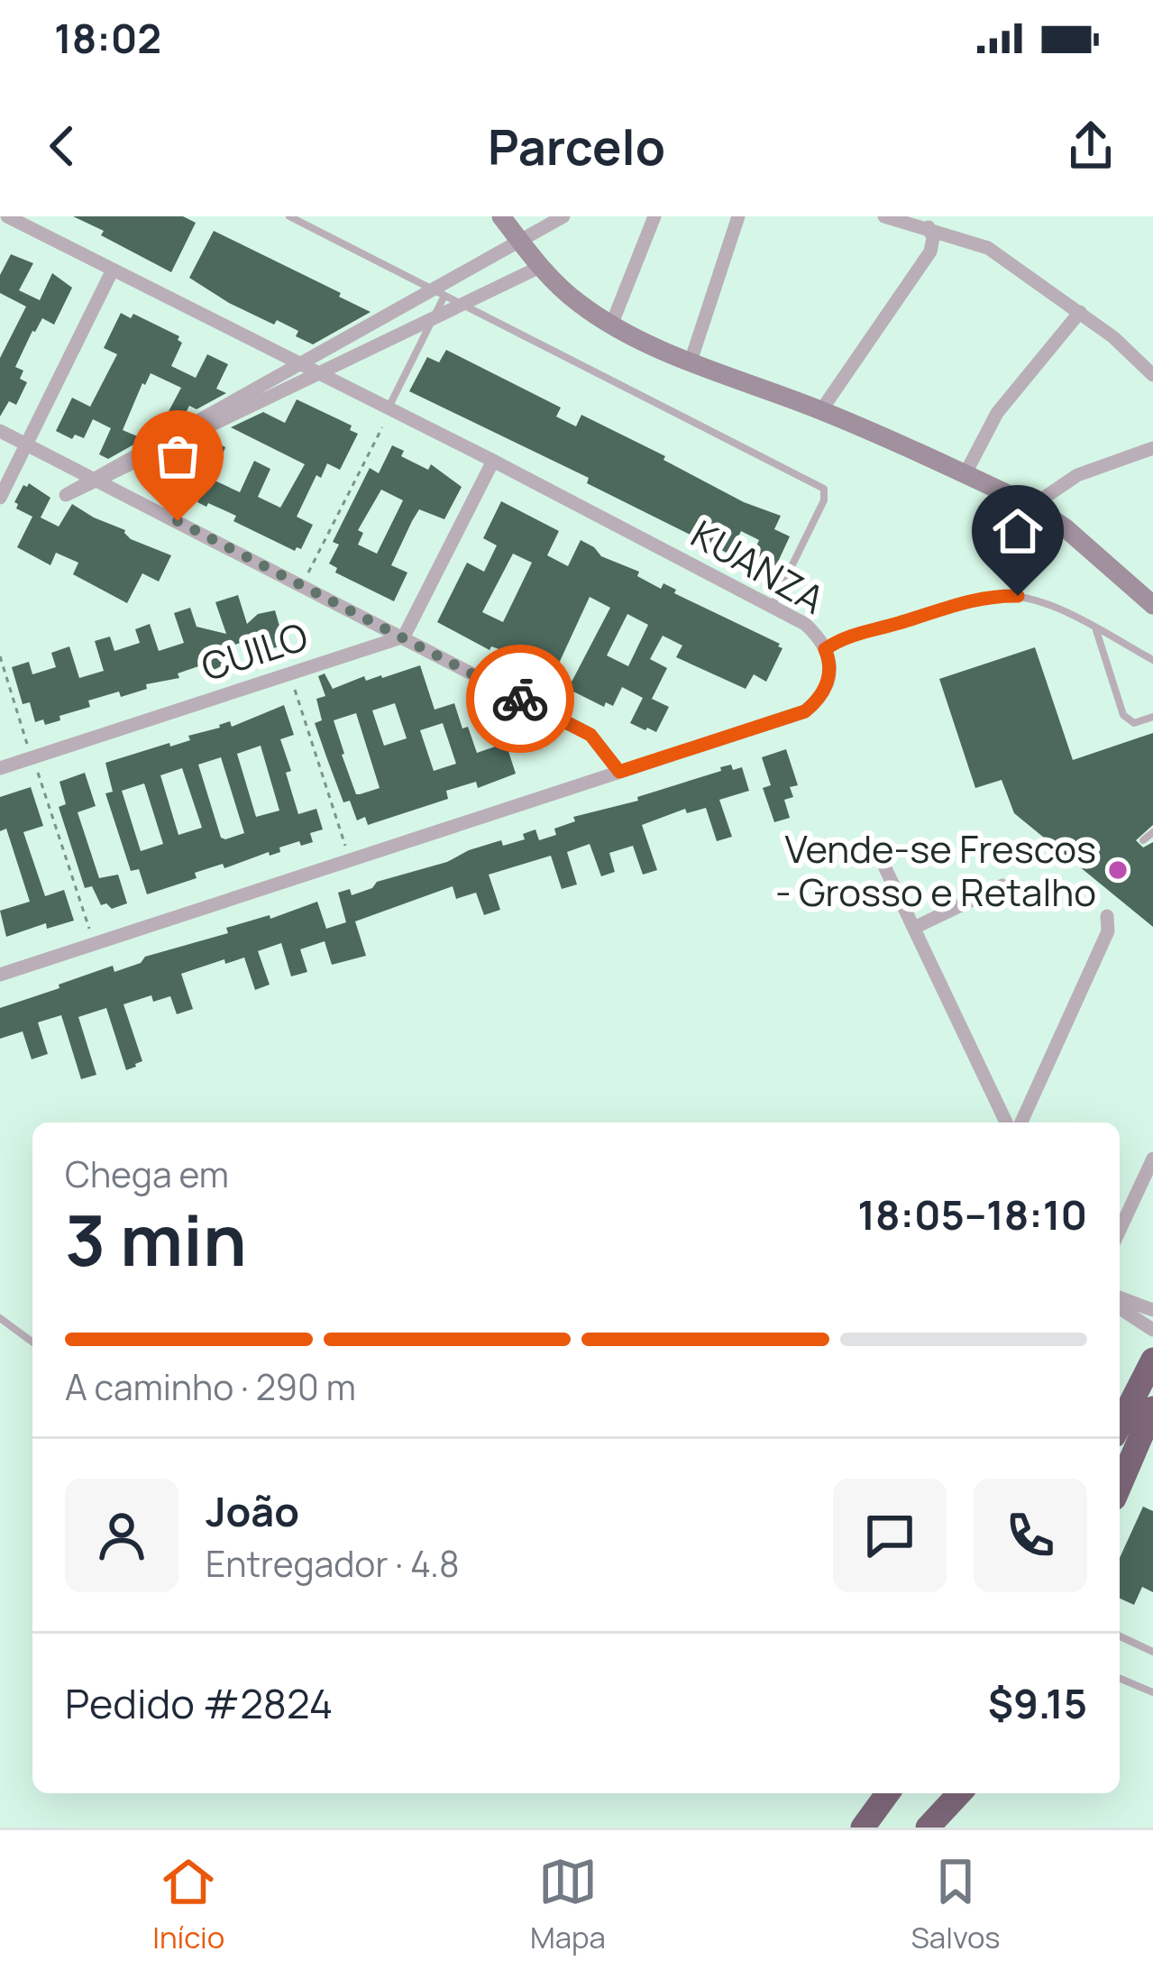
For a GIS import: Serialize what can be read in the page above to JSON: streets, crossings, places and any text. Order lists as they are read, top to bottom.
{
  "streets": {
    "street": ["KUANZA", "CUILO"]
  },
  "places": ["Vende-se Frescos - Grosso e Retalho"],
  "page": {
    "status": "18:02",
    "header": "Parcelo",
    "heading": ["3 min", "Chega em", "18:05–18:10"],
    "panel": [
      "João",
      "Entregador · 4.8",
      "Pedido #2824",
      "$9.15"
    ],
    "bar": "A caminho · 290 m",
    "tabs": ["Início", "Mapa", "Salvos"]
  }
}
